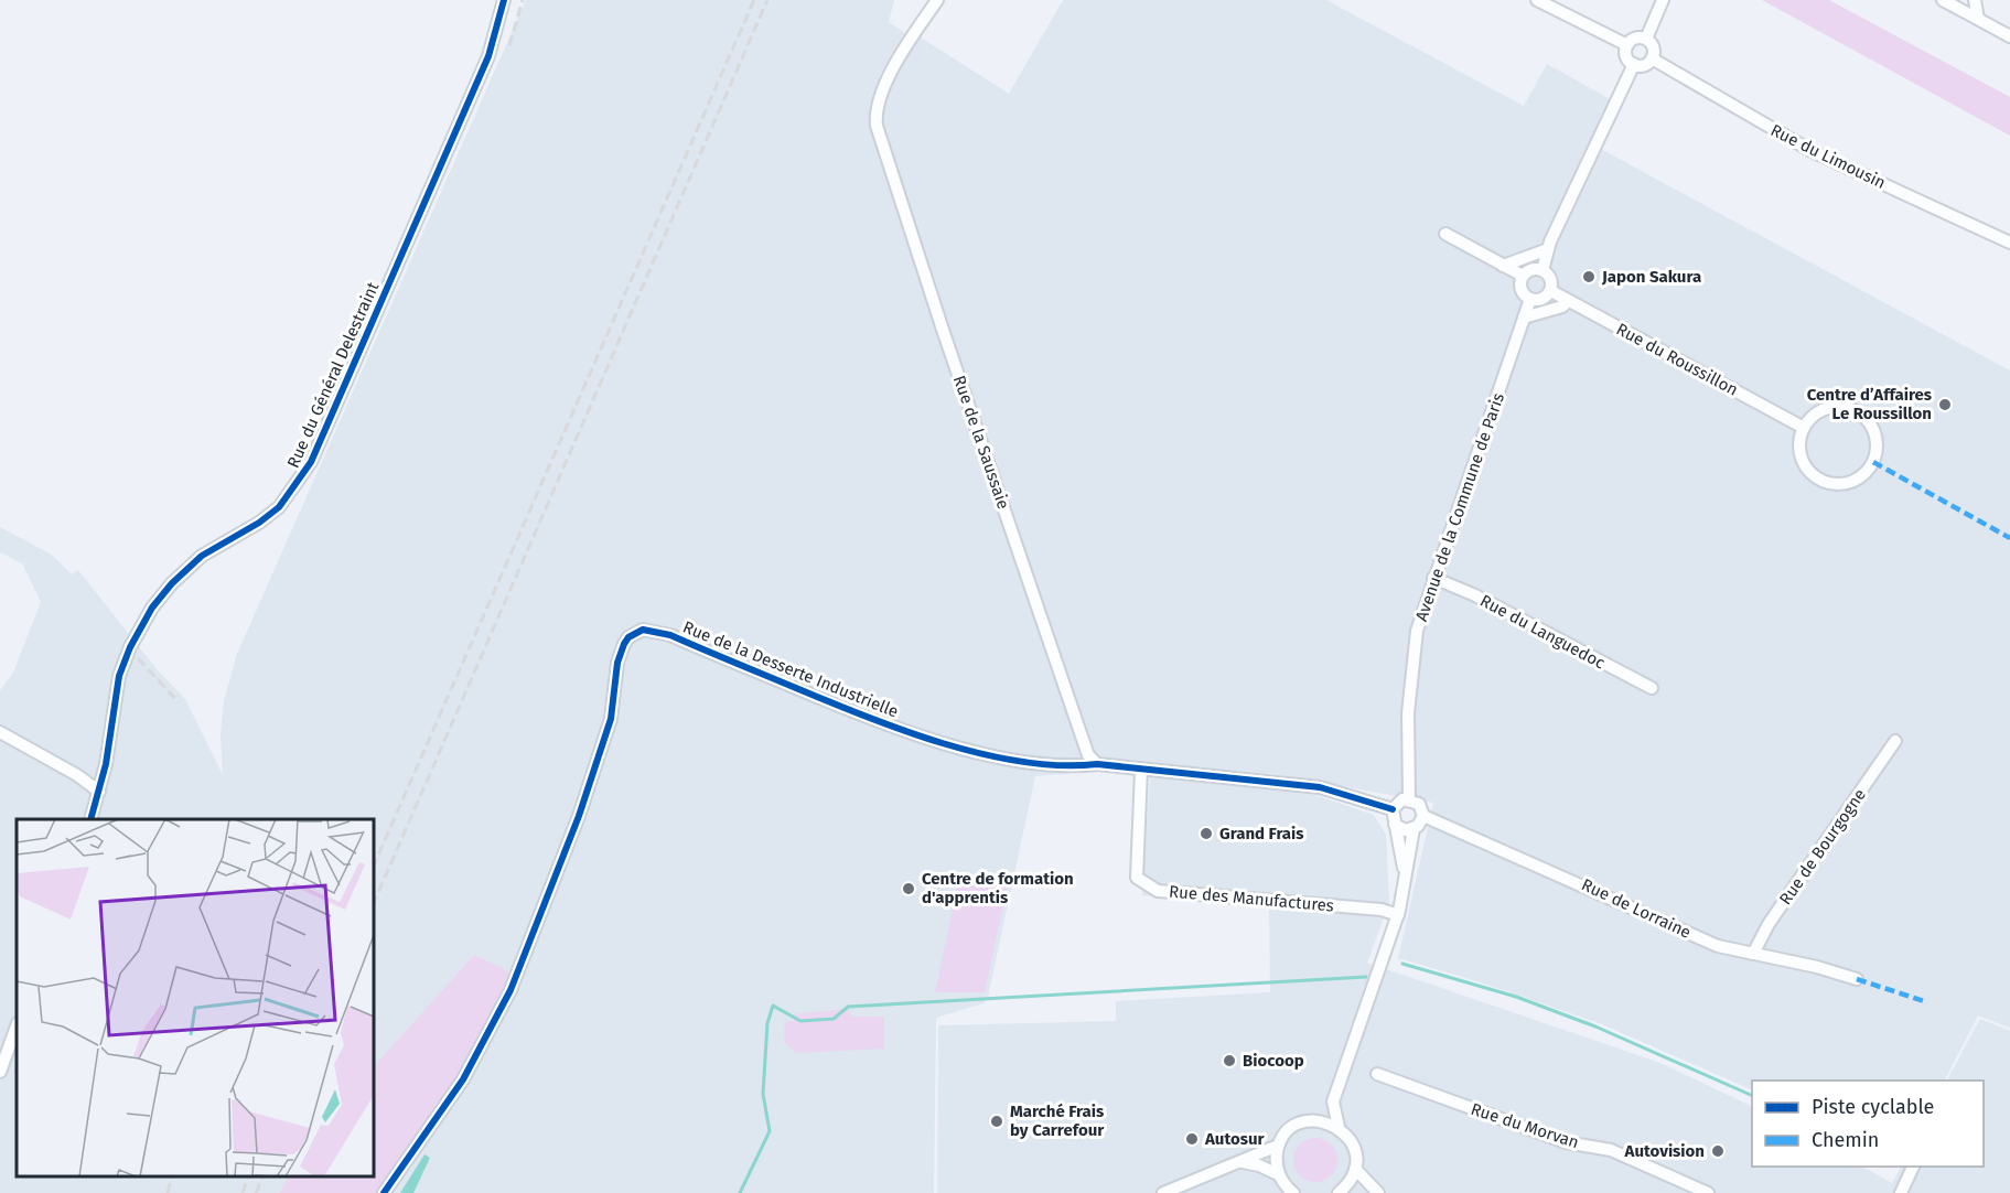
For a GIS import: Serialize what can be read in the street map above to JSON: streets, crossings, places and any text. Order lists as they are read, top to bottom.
{
  "streets": {
    "street": [
      "Rue du Limousin",
      "Rue du Roussillon",
      "Rue du Général Delestraint",
      "Rue de la Saussaie",
      "Avenue de la Commune de Paris",
      "Rue du Languedoc",
      "Rue de la Desserte Industrielle",
      "Rue de Bourgogne",
      "Rue des Manufactures",
      "Rue de Lorraine",
      "Rue du Morvan"
    ]
  },
  "crossings": [
    ["Rue du Roussillon", "Avenue de la Commune de Paris"],
    ["Rue de la Saussaie", "Rue de la Desserte Industrielle"],
    ["Avenue de la Commune de Paris", "Rue du Languedoc"],
    ["Avenue de la Commune de Paris", "Rue de la Desserte Industrielle"],
    ["Avenue de la Commune de Paris", "Rue de Lorraine"],
    ["Rue de la Desserte Industrielle", "Rue des Manufactures"],
    ["Rue de la Desserte Industrielle", "Rue de Lorraine"],
    ["Rue de Bourgogne", "Rue de Lorraine"]
  ],
  "places": [
    "Japon Sakura",
    "Centre d’Affaires Le Roussillon",
    "Grand Frais",
    "Centre de formation d'apprentis",
    "Biocoop",
    "Marché Frais by Carrefour",
    "Autosur",
    "Autovision"
  ],
  "legend": ["Piste cyclable", "Chemin"]
}
